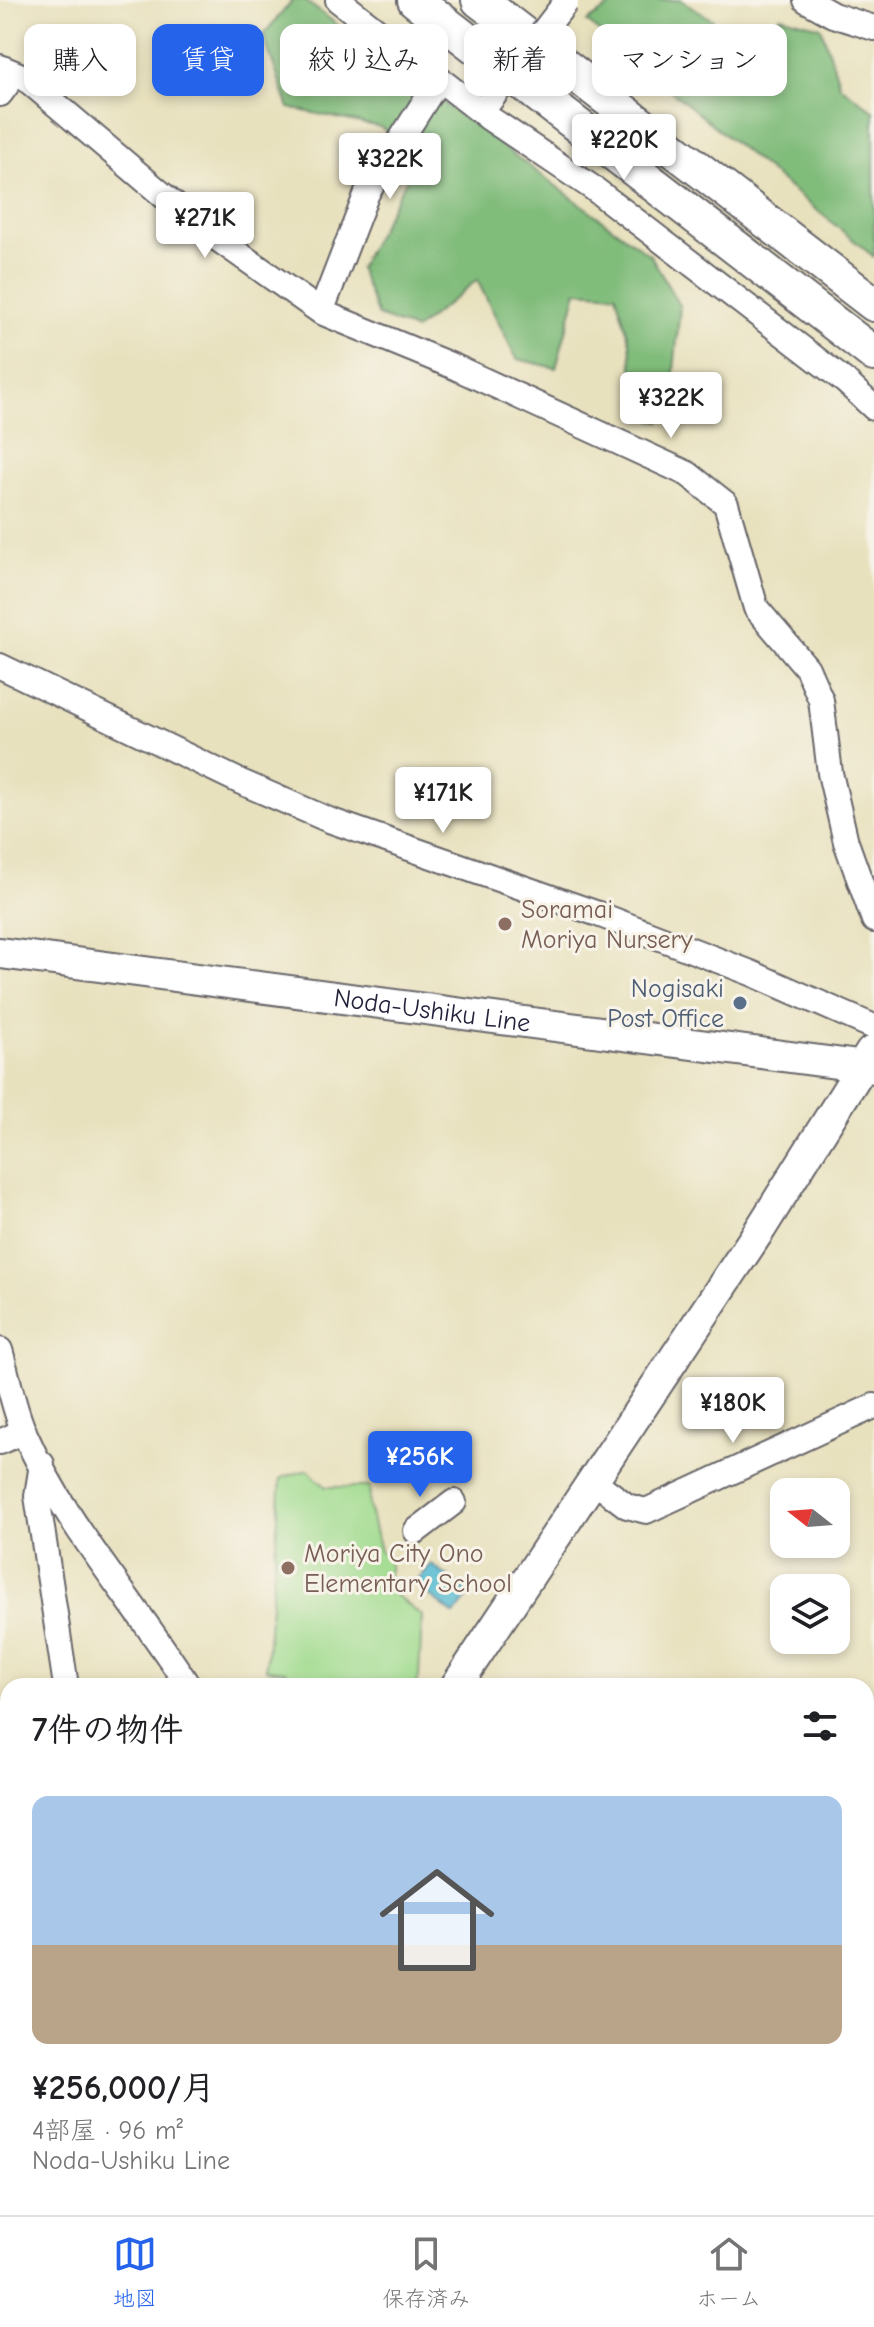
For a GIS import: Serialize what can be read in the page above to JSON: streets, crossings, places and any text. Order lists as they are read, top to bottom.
{
  "streets": {
    "main road": ["Noda-Ushiku Line"]
  },
  "places": ["Soramai Moriya Nursery", "Nogisaki Post Office", "Moriya City Ono Elementary School"],
  "north": "left",
  "page": {
    "chip": [
      "購入",
      "賃貸",
      "絞り込み",
      "新着",
      "マンション"
    ],
    "price": [
      "¥220K",
      "¥322K",
      "¥271K",
      "¥322K",
      "¥171K",
      "¥180K",
      "¥256K"
    ],
    "heading": "7件の物件",
    "list": [
      {
        "name": "¥256,000/月",
        "note": "4部屋 · 96 m² · Noda-Ushiku Line"
      }
    ],
    "tabs": ["地図", "保存済み", "ホーム"]
  }
}
